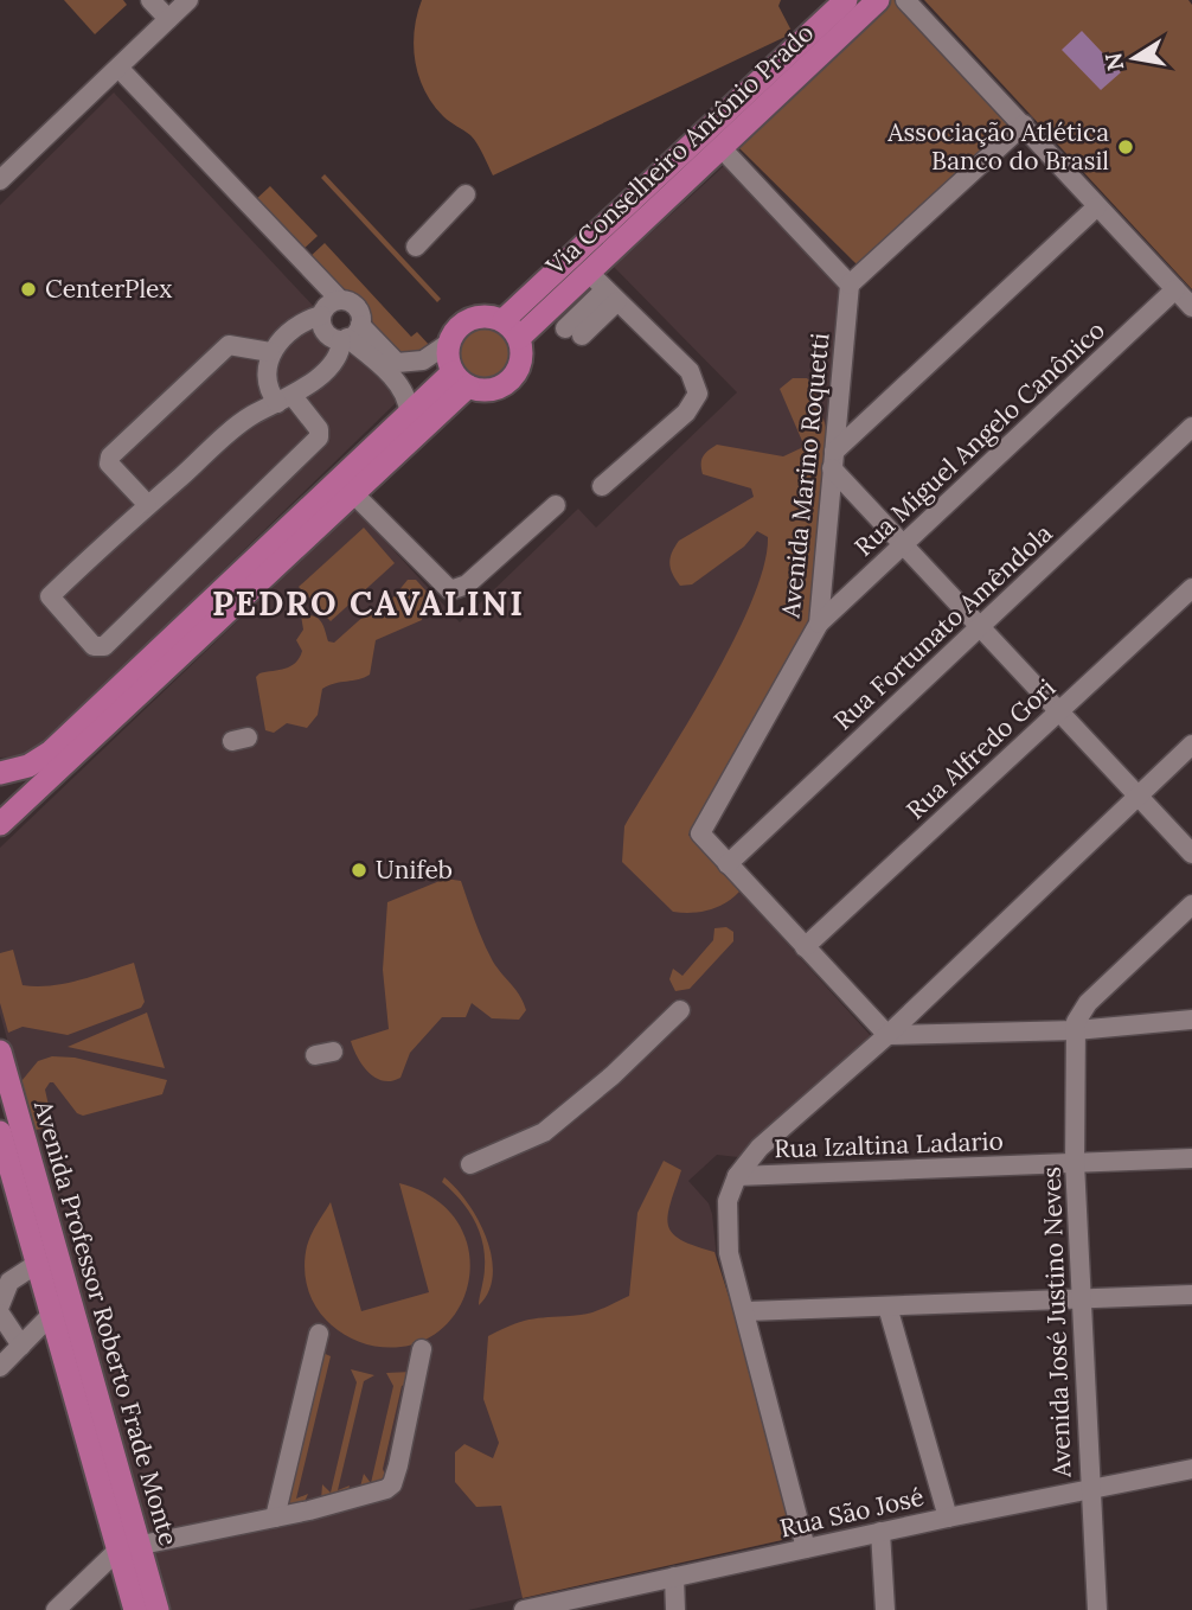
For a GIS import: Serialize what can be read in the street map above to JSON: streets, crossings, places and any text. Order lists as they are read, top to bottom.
{
  "streets": {
    "main road": ["Via Conselheiro Antônio Prado", "Avenida Professor Roberto Frade Monte"],
    "street": [
      "Rua Miguel Angelo Canônico",
      "Avenida Marino Roquetti",
      "Rua Fortunato Amêndola",
      "Rua Alfredo Gori",
      "Rua Izaltina Ladario",
      "Avenida José Justino Neves",
      "Rua São José"
    ]
  },
  "crossings": [
    ["Rua Miguel Angelo Canônico", "Avenida Marino Roquetti"],
    ["Avenida Marino Roquetti", "Rua Fortunato Amêndola"],
    ["Rua Izaltina Ladario", "Avenida José Justino Neves"],
    ["Avenida José Justino Neves", "Rua São José"]
  ],
  "districts": ["PEDRO CAVALINI"],
  "places": ["Associação Atlética Banco do Brasil", "CenterPlex", "Unifeb"],
  "north": "left"
}
